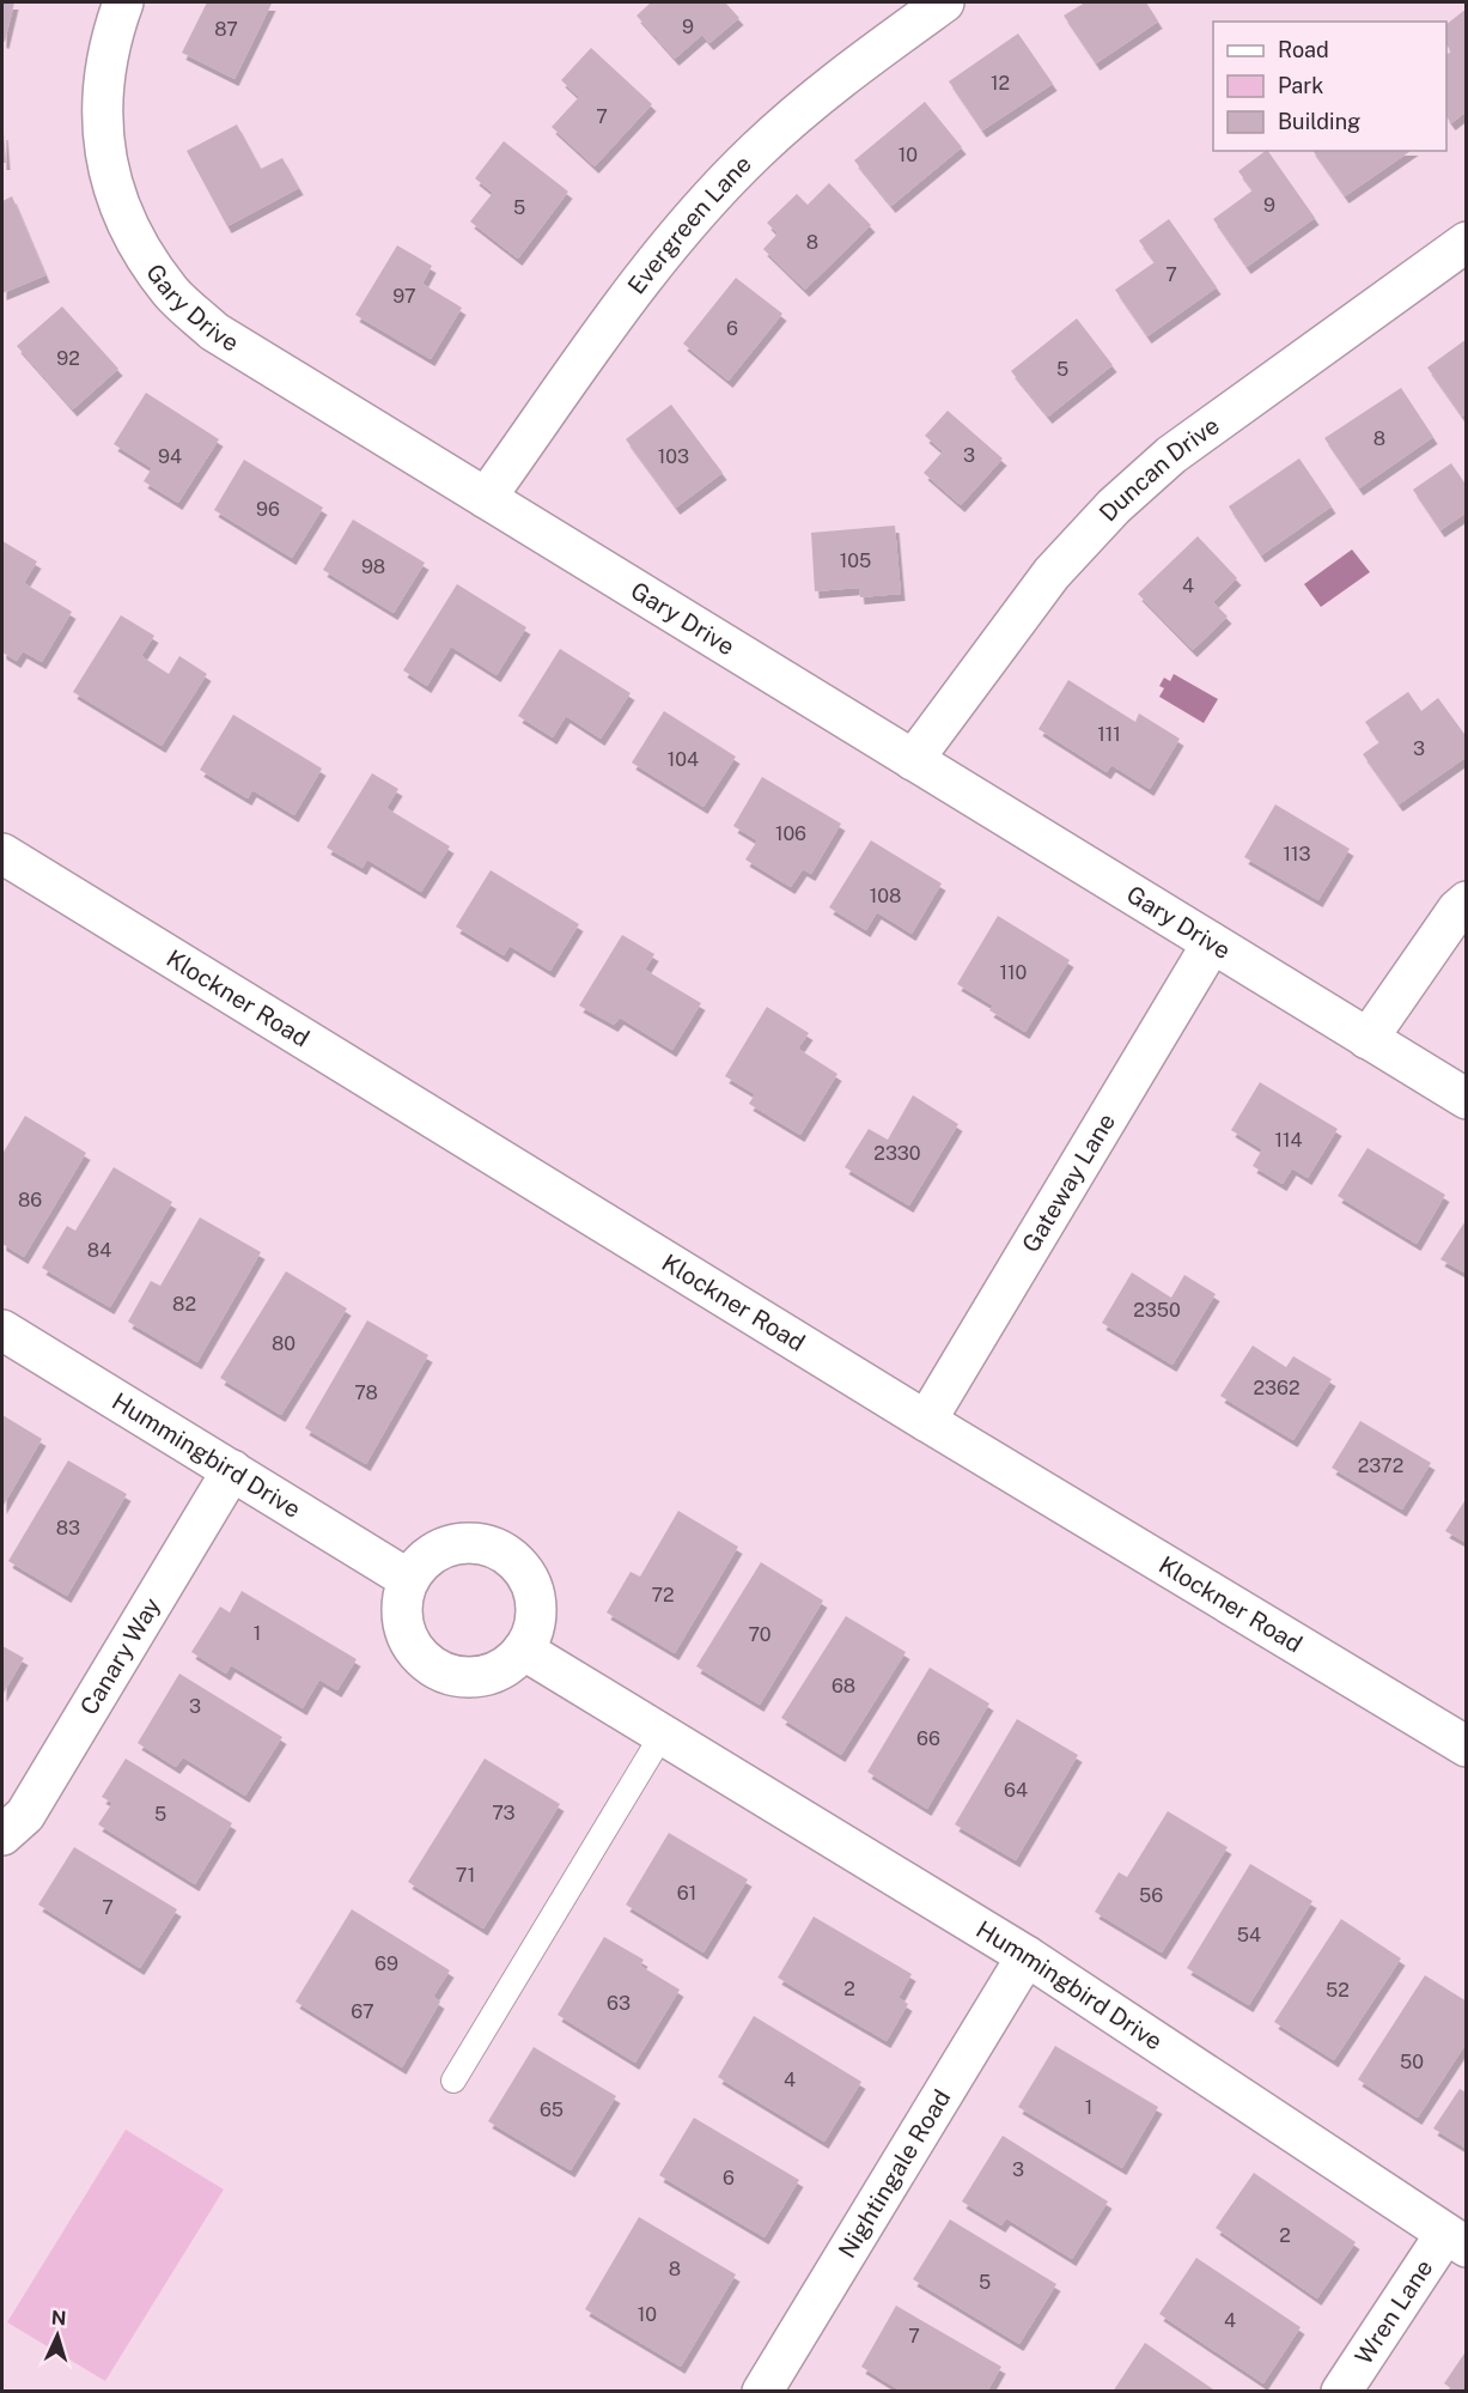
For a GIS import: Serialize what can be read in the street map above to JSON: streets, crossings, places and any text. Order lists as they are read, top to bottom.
{
  "streets": {
    "street": [
      "Evergreen Lane",
      "Gary Drive",
      "Duncan Drive",
      "Klockner Road",
      "Gateway Lane",
      "Hummingbird Drive",
      "Canary Way",
      "Nightingale Road",
      "Wren Lane"
    ]
  },
  "crossings": [
    ["Evergreen Lane", "Gary Drive"],
    ["Gary Drive", "Duncan Drive"],
    ["Gary Drive", "Gateway Lane"],
    ["Klockner Road", "Gateway Lane"],
    ["Hummingbird Drive", "Canary Way"],
    ["Hummingbird Drive", "Nightingale Road"],
    ["Hummingbird Drive", "Wren Lane"]
  ],
  "house_numbers": [
    "9",
    "87",
    "12",
    "7",
    "10",
    "9",
    "5",
    "8",
    "7",
    "97",
    "6",
    "92",
    "5",
    "8",
    "3",
    "94",
    "103",
    "96",
    "105",
    "98",
    "4",
    "111",
    "3",
    "104",
    "106",
    "113",
    "108",
    "110",
    "114",
    "2330",
    "86",
    "84",
    "82",
    "2350",
    "80",
    "2362",
    "78",
    "2372",
    "83",
    "72",
    "1",
    "70",
    "68",
    "3",
    "66",
    "64",
    "73",
    "5",
    "71",
    "61",
    "56",
    "7",
    "54",
    "69",
    "2",
    "52",
    "63",
    "67",
    "50",
    "4",
    "1",
    "65",
    "3",
    "6",
    "2",
    "8",
    "5",
    "10",
    "4",
    "7"
  ],
  "legend": ["Road", "Park", "Building"],
  "north": "top"
}
